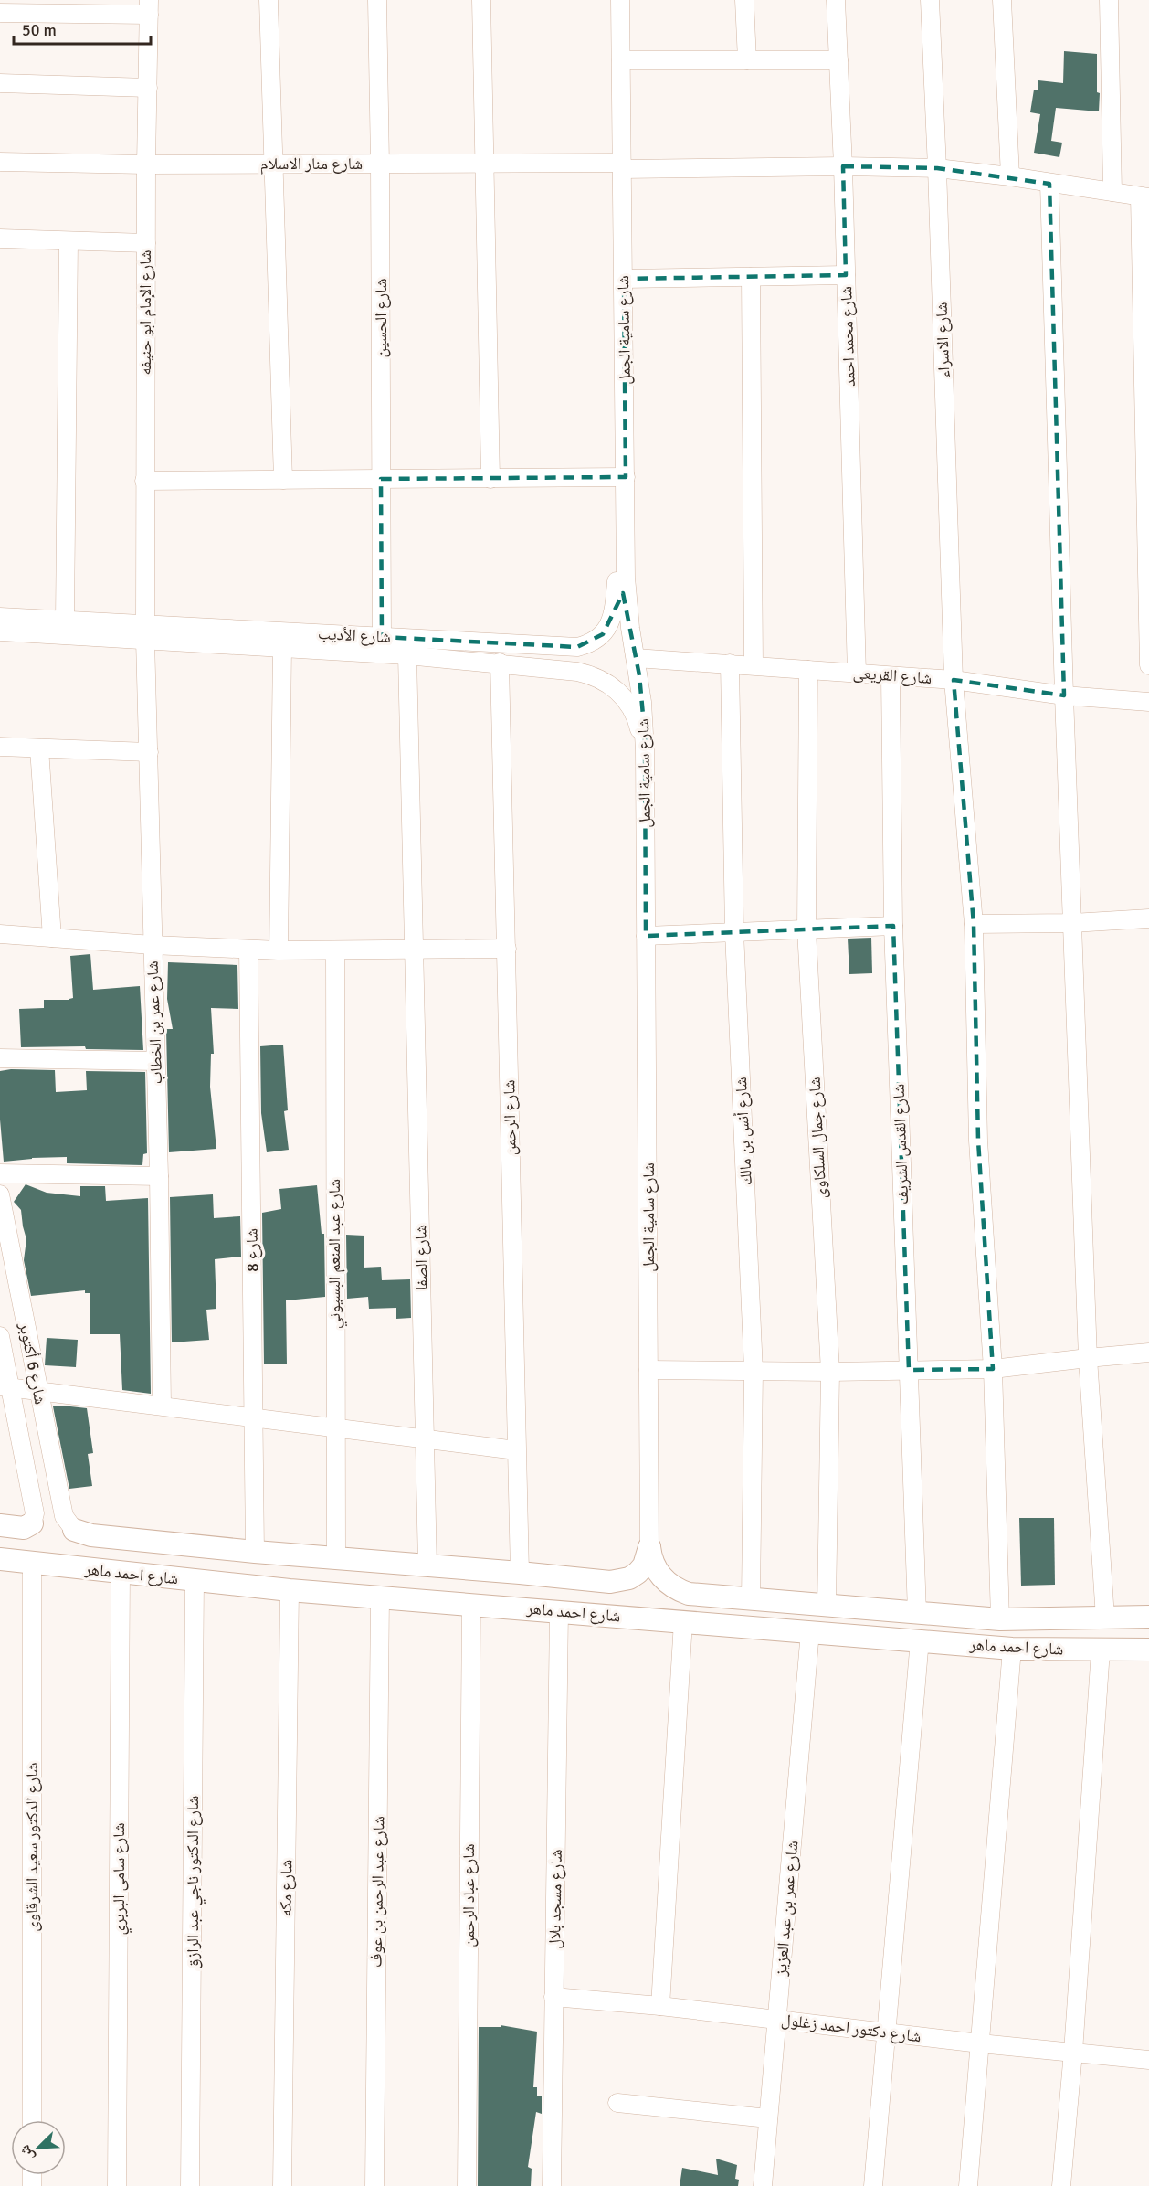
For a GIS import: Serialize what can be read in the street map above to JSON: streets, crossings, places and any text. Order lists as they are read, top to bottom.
{
  "streets": {
    "main road": ["شارع احمد ماهر"],
    "street": [
      "شارع منار الاسلام",
      "شارع الإمام ابو حنيفه",
      "شارع الحسين",
      "شارع سامية الجمل",
      "شارع محمد احمد",
      "شارع الاسراء",
      "شارع الأديب",
      "شارع القريعى",
      "شارع عمر بن الخطاب",
      "شارع الرحمن",
      "شارع أنس بن مالك",
      "شارع جمال السلكاوى",
      "شارع القدس الشريف",
      "شارع 8",
      "شارع عبد المنعم البسيوني",
      "شارع الصفا",
      "شارع 6 أكتوبر",
      "شارع الدكتور سعيد الشرقاوى",
      "شارع سامى البربري",
      "شارع الدكتور ناجي عبد الرازق",
      "شارع مكه",
      "شارع عبد الرحمن بن عوف",
      "شارع عباد الرحمن",
      "شارع مسجد بلال",
      "شارع عمر بن عبد العزيز",
      "شارع دكتور احمد زغلول"
    ]
  },
  "crossings": [
    ["شارع منار الاسلام", "شارع الإمام ابو حنيفه"],
    ["شارع منار الاسلام", "شارع الحسين"],
    ["شارع منار الاسلام", "شارع سامية الجمل"],
    ["شارع منار الاسلام", "شارع محمد احمد"],
    ["شارع منار الاسلام", "شارع الاسراء"],
    ["شارع الإمام ابو حنيفه", "شارع الأديب"],
    ["شارع الإمام ابو حنيفه", "شارع عمر بن الخطاب"],
    ["شارع الحسين", "شارع الأديب"],
    ["شارع سامية الجمل", "شارع الأديب"],
    ["شارع سامية الجمل", "شارع القريعى"],
    ["شارع سامية الجمل", "شارع احمد ماهر"],
    ["شارع محمد احمد", "شارع القريعى"],
    ["شارع الاسراء", "شارع القريعى"],
    ["شارع الاسراء", "شارع احمد ماهر"],
    ["شارع الأديب", "شارع عمر بن الخطاب"],
    ["شارع الأديب", "شارع الرحمن"],
    ["شارع الأديب", "شارع الصفا"],
    ["شارع القريعى", "شارع أنس بن مالك"],
    ["شارع القريعى", "شارع جمال السلكاوى"],
    ["شارع القريعى", "شارع القدس الشريف"],
    ["شارع الرحمن", "شارع احمد ماهر"],
    ["شارع أنس بن مالك", "شارع احمد ماهر"],
    ["شارع جمال السلكاوى", "شارع احمد ماهر"],
    ["شارع القدس الشريف", "شارع احمد ماهر"],
    ["شارع 8", "شارع احمد ماهر"],
    ["شارع عبد المنعم البسيوني", "شارع احمد ماهر"],
    ["شارع الصفا", "شارع احمد ماهر"],
    ["شارع 6 أكتوبر", "شارع احمد ماهر"],
    ["شارع احمد ماهر", "شارع الدكتور سعيد الشرقاوى"],
    ["شارع احمد ماهر", "شارع سامى البربري"],
    ["شارع احمد ماهر", "شارع الدكتور ناجي عبد الرازق"],
    ["شارع احمد ماهر", "شارع مكه"],
    ["شارع احمد ماهر", "شارع عبد الرحمن بن عوف"],
    ["شارع احمد ماهر", "شارع عباد الرحمن"],
    ["شارع احمد ماهر", "شارع مسجد بلال"],
    ["شارع احمد ماهر", "شارع عمر بن عبد العزيز"],
    ["شارع مسجد بلال", "شارع دكتور احمد زغلول"],
    ["شارع عمر بن عبد العزيز", "شارع دكتور احمد زغلول"]
  ],
  "scale_bar": "50 m",
  "north": "bottom left"
}
